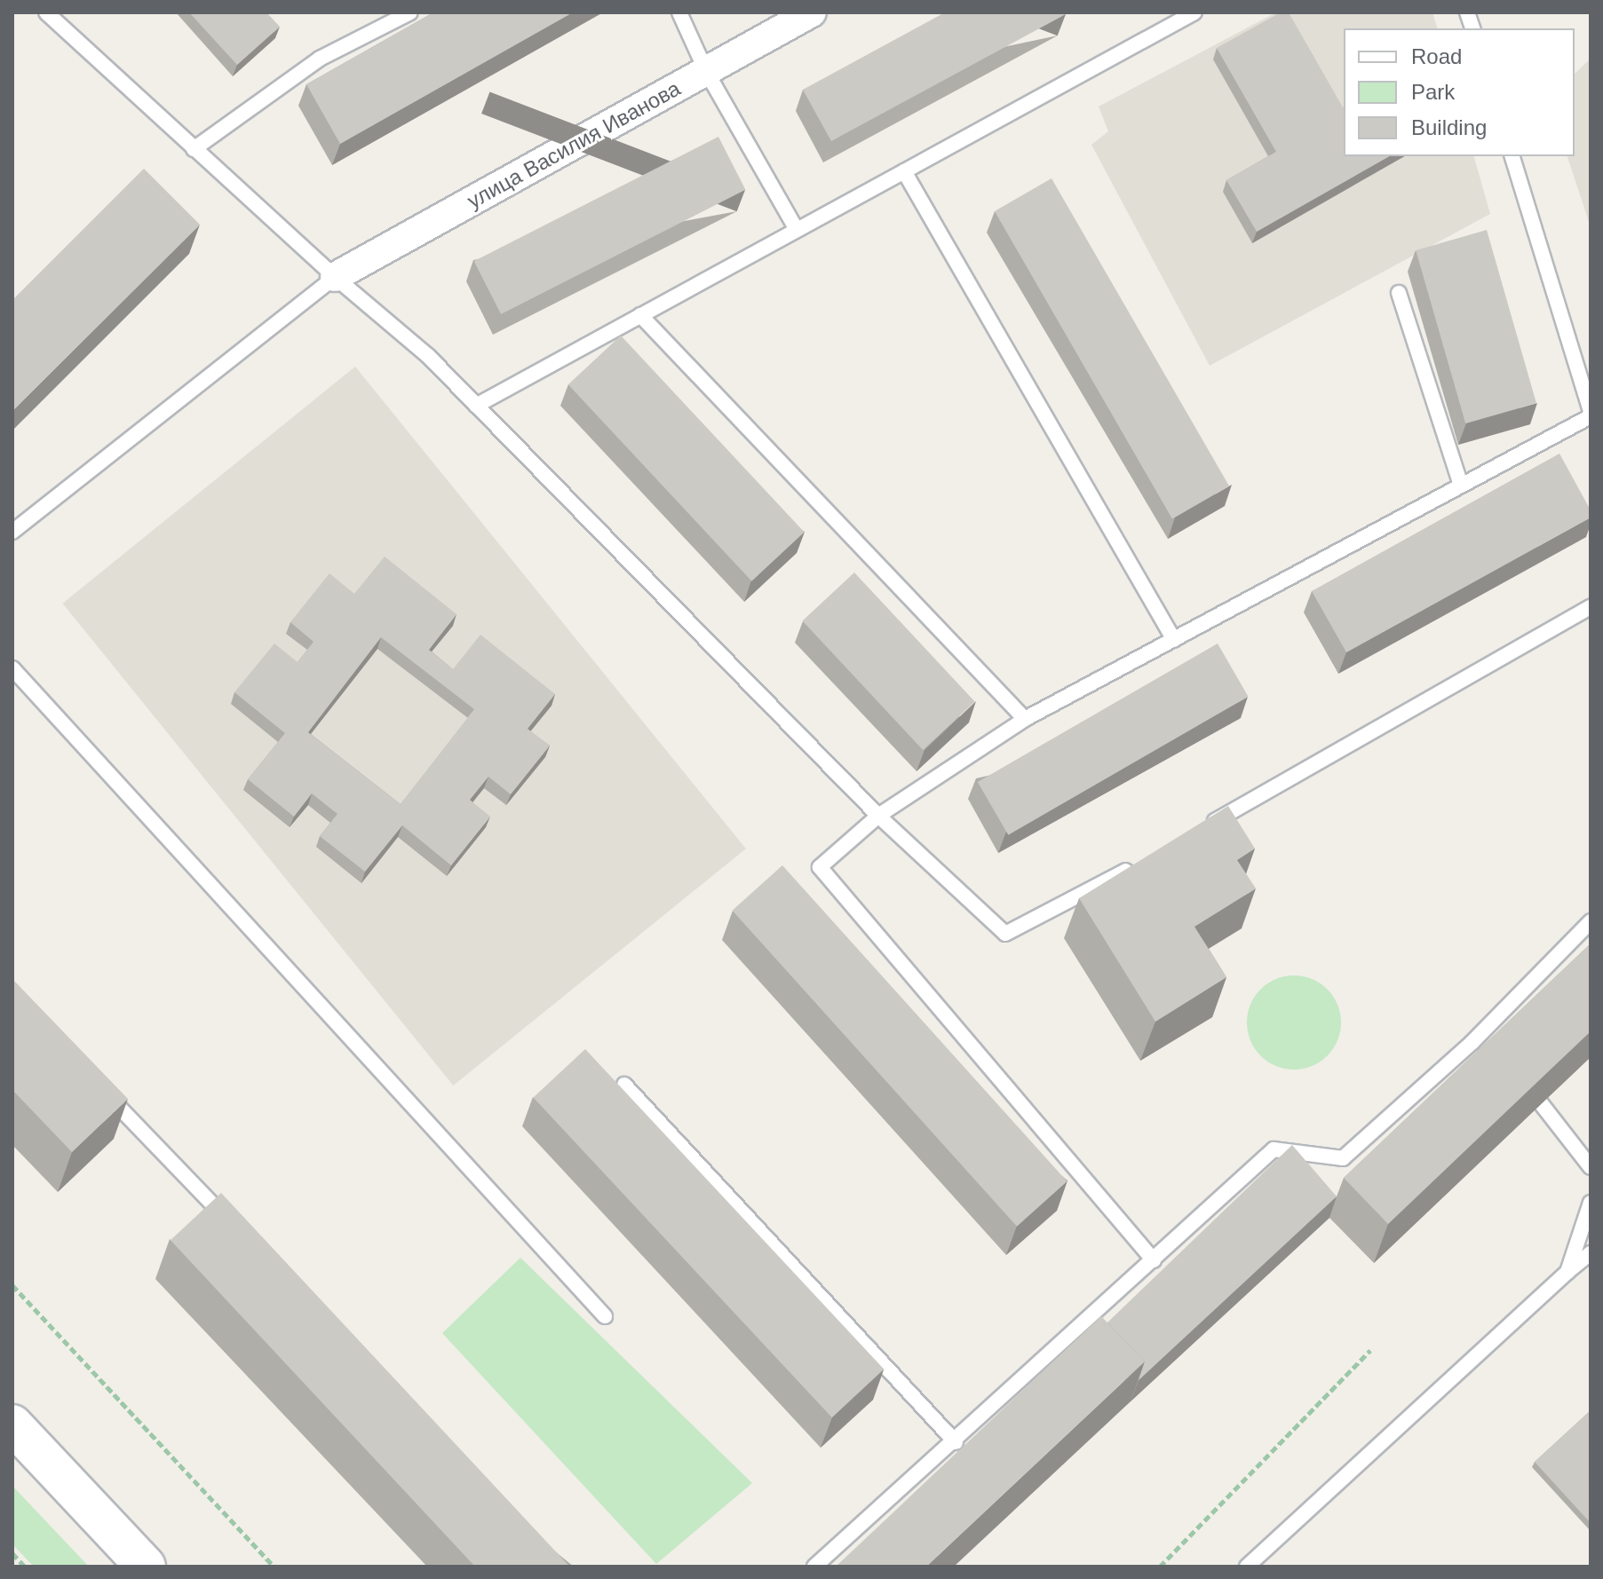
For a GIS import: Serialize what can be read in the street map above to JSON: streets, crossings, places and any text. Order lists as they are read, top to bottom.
{
  "streets": {
    "street": ["улица Василия Иванова"]
  },
  "legend": ["Road", "Park", "Building"]
}
